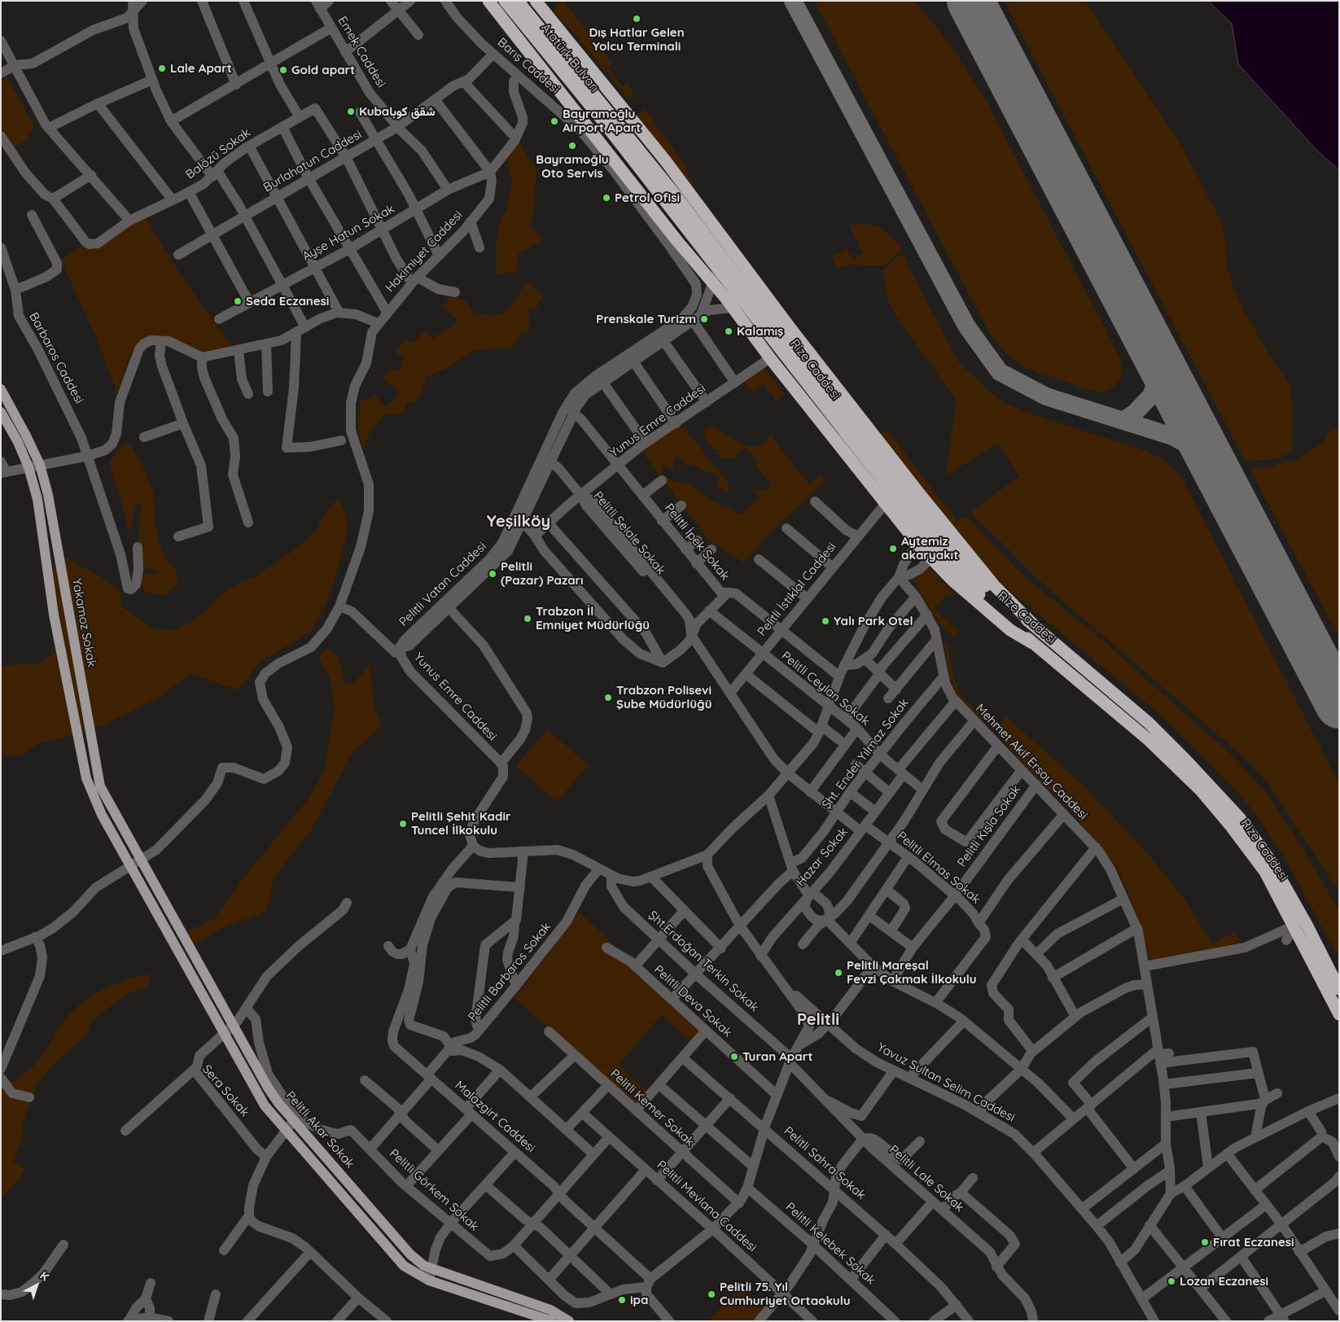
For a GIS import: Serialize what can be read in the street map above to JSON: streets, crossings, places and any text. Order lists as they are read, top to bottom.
{
  "streets": {
    "highway": ["Atatürk Bulvarı", "Rize Caddesi"],
    "main road": ["Yakamoz Sokak", "Pelitli Akar Sokak"],
    "street": [
      "Emek Caddesi",
      "Barış Caddesi",
      "Balözü Sokak",
      "Burlahatun Caddesi",
      "Ayşe Hatun Sokak",
      "Hakimiyet Caddesi",
      "Barbaros Caddesi",
      "Yunus Emre Caddesi",
      "Pelitli Şelale Sokak",
      "Pelitli İpek Sokak",
      "Pelitli Vatan Caddesi",
      "Pelitli İstiklal Caddesi",
      "Pelitli Ceylan Sokak",
      "Şht. Ender Yılmaz Sokak",
      "Mehmet Akif Ersoy Caddesi",
      "Pelitli Kışla Sokak",
      "Hazar Sokak",
      "Pelitli Elmas Sokak",
      "Şht.Erdoğan Terkin Sokak",
      "Pelitli Barbaros Sokak",
      "Pelitli Deva Sokak",
      "Yavuz Sultan Selim Caddesi",
      "Sera Sokak",
      "Pelitli Kemer Sokak",
      "Malazgirt Caddesi",
      "Pelitli Sahra Sokak",
      "Pelitli Lale Sokak",
      "Pelitli Görkem Sokak",
      "Pelitli Mevlana Caddesi",
      "Pelitli Kelebek Sokak"
    ]
  },
  "crossings": [
    ["Emek Caddesi", "Burlahatun Caddesi"],
    ["Emek Caddesi", "Ayşe Hatun Sokak"],
    ["Atatürk Bulvarı", "Rize Caddesi"],
    ["Barış Caddesi", "Burlahatun Caddesi"],
    ["Balözü Sokak", "Burlahatun Caddesi"],
    ["Ayşe Hatun Sokak", "Hakimiyet Caddesi"],
    ["Yunus Emre Caddesi", "Pelitli Şelale Sokak"],
    ["Yunus Emre Caddesi", "Pelitli İpek Sokak"],
    ["Yunus Emre Caddesi", "Pelitli Vatan Caddesi"],
    ["Pelitli Şelale Sokak", "Pelitli İstiklal Caddesi"],
    ["Pelitli Şelale Sokak", "Şht. Ender Yılmaz Sokak"],
    ["Pelitli Şelale Sokak", "Pelitli Elmas Sokak"],
    ["Pelitli İpek Sokak", "Pelitli İstiklal Caddesi"],
    ["Pelitli İstiklal Caddesi", "Pelitli Ceylan Sokak"],
    ["Yakamoz Sokak", "Pelitli Akar Sokak"],
    ["Pelitli Ceylan Sokak", "Şht. Ender Yılmaz Sokak"],
    ["Pelitli Ceylan Sokak", "Hazar Sokak"],
    ["Şht. Ender Yılmaz Sokak", "Mehmet Akif Ersoy Caddesi"],
    ["Şht. Ender Yılmaz Sokak", "Pelitli Elmas Sokak"],
    ["Şht. Ender Yılmaz Sokak", "Şht.Erdoğan Terkin Sokak"],
    ["Şht. Ender Yılmaz Sokak", "Pelitli Deva Sokak"],
    ["Mehmet Akif Ersoy Caddesi", "Pelitli Kışla Sokak"],
    ["Mehmet Akif Ersoy Caddesi", "Hazar Sokak"],
    ["Mehmet Akif Ersoy Caddesi", "Pelitli Elmas Sokak"],
    ["Pelitli Kışla Sokak", "Pelitli Elmas Sokak"],
    ["Hazar Sokak", "Pelitli Elmas Sokak"],
    ["Şht.Erdoğan Terkin Sokak", "Pelitli Lale Sokak"],
    ["Pelitli Akar Sokak", "Pelitli Görkem Sokak"]
  ],
  "districts": ["Yeşilköy", "Pelitli"],
  "places": [
    "Dış Hatlar Gelen Yolcu Terminali",
    "Lale Apart",
    "Gold apart",
    "Kubaشقق كوبا",
    "Bayramoğlu Airport Apart",
    "Bayramoğlu Oto Servis",
    "Petrol Ofisi",
    "Seda Eczanesi",
    "Prenskale Turizm",
    "Kalamış",
    "Aytemiz akaryakıt",
    "Pelitli (Pazar) Pazarı",
    "Trabzon İl Emniyet Müdürlüğü",
    "Yalı Park Otel",
    "Trabzon Polisevi Şube Müdürlüğü",
    "Pelitli Şehit Kadir Tuncel İlkokulu",
    "Pelitli Mareşal Fevzi Çakmak İlkokulu",
    "Turan Apart",
    "Fırat Eczanesi",
    "Lozan Eczanesi",
    "Pelitli 75. Yıl Cumhuriyet Ortaokulu",
    "ipa"
  ],
  "north": "top right"
}
